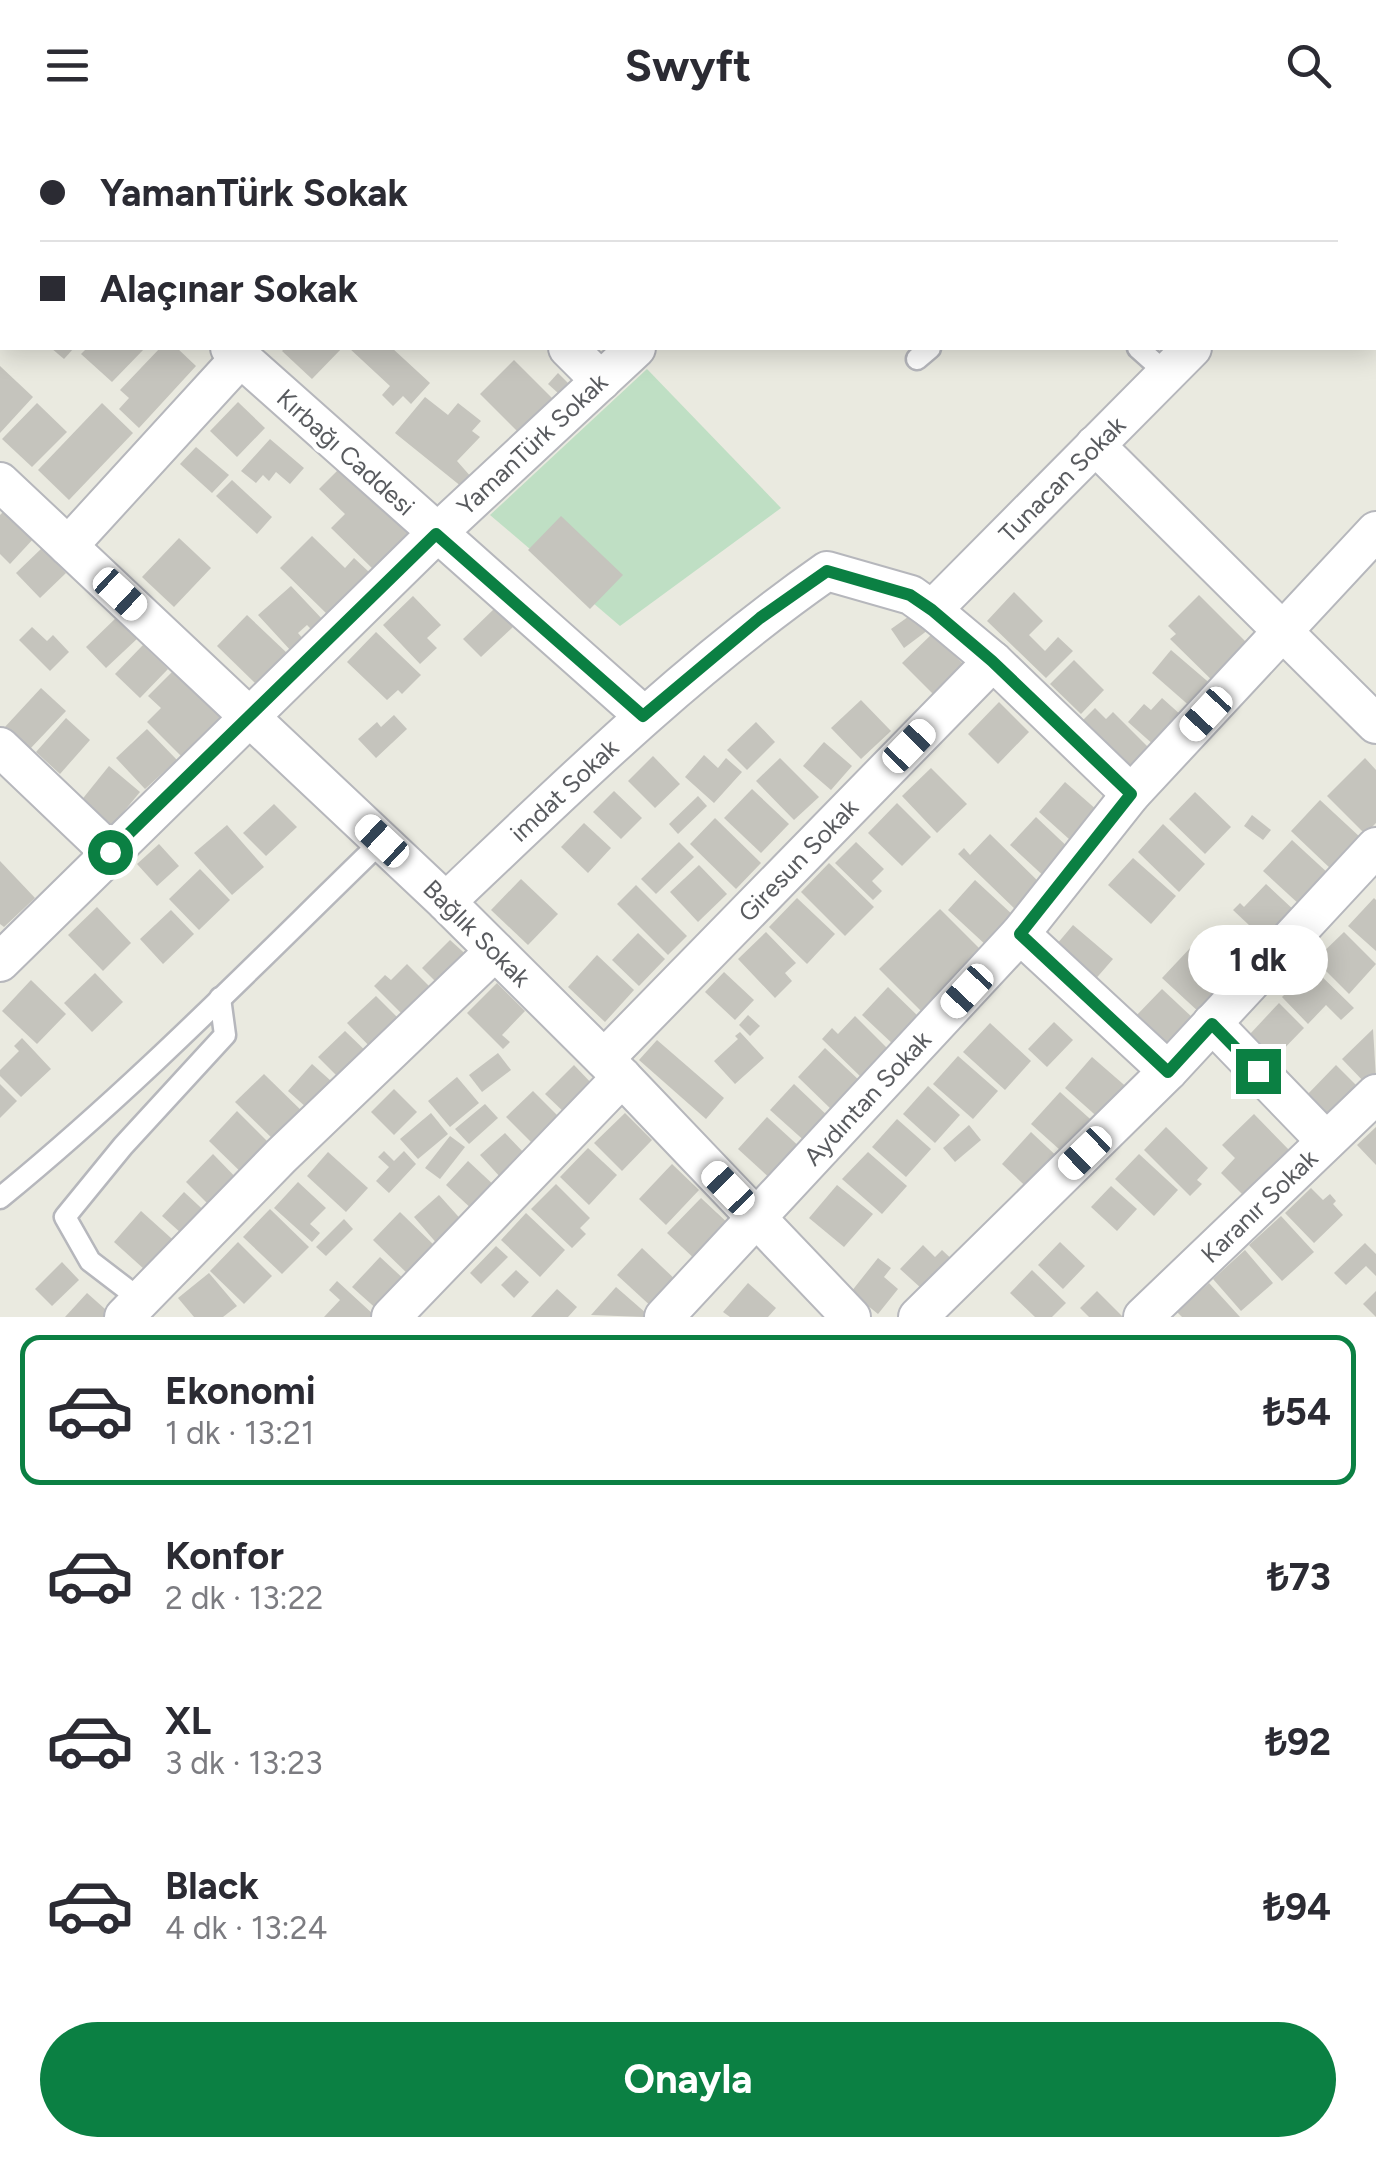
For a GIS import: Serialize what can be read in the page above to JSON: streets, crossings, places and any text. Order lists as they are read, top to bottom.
{
  "streets": {
    "street": [
      "YamanTürk Sokak",
      "Kırbağı Caddesi",
      "Tunacan Sokak",
      "imdat Sokak",
      "Giresun Sokak",
      "Bağlık Sokak",
      "Aydıntan Sokak",
      "Karanır Sokak"
    ]
  },
  "crossings": [
    ["YamanTürk Sokak", "Kırbağı Caddesi"],
    ["YamanTürk Sokak", "Bağlık Sokak"],
    ["Kırbağı Caddesi", "imdat Sokak"],
    ["Tunacan Sokak", "imdat Sokak"],
    ["imdat Sokak", "Bağlık Sokak"],
    ["Giresun Sokak", "Bağlık Sokak"],
    ["Bağlık Sokak", "Aydıntan Sokak"]
  ],
  "page": {
    "header": "Swyft",
    "banner": ["YamanTürk Sokak", "Alaçınar Sokak"],
    "bubble": "1 dk",
    "list": [
      {
        "name": "Ekonomi",
        "note": "1 dk · 13:21",
        "value": "₺54"
      },
      {
        "name": "Konfor",
        "note": "2 dk · 13:22",
        "value": "₺73"
      },
      {
        "name": "XL",
        "note": "3 dk · 13:23",
        "value": "₺92"
      },
      {
        "name": "Black",
        "note": "4 dk · 13:24",
        "value": "₺94"
      }
    ],
    "buttons": "Onayla"
  }
}
